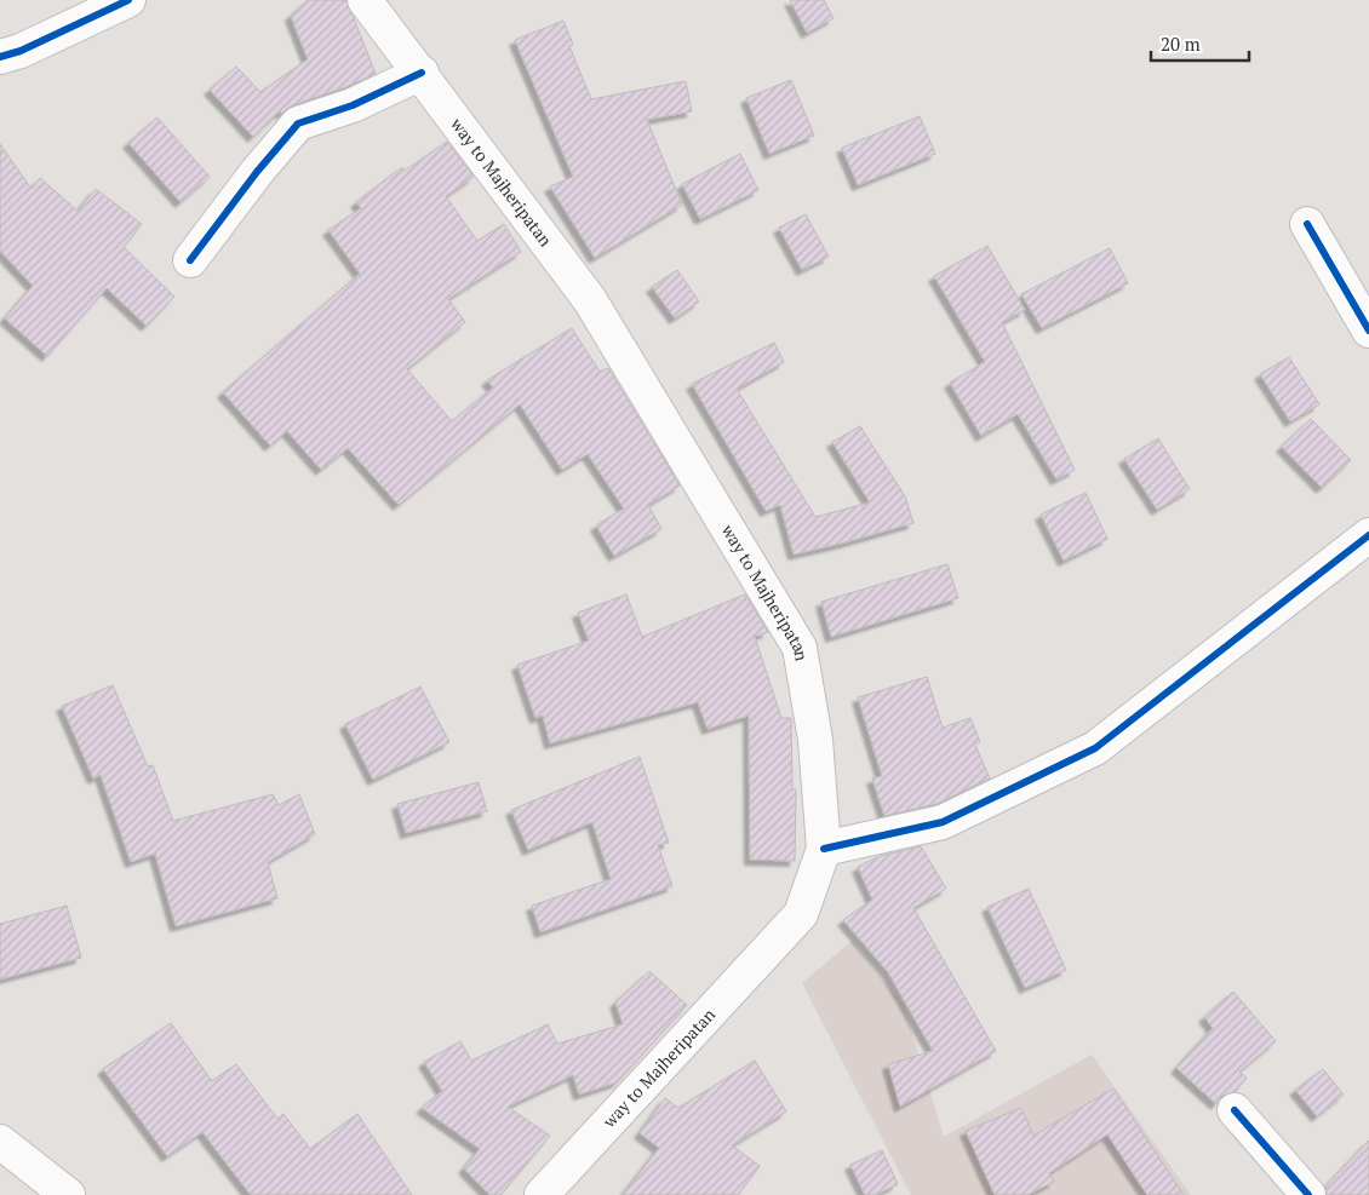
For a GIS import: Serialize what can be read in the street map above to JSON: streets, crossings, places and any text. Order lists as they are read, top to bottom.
{
  "streets": {
    "main road": ["way to Majheripatan"]
  },
  "scale_bar": "20 m"
}
